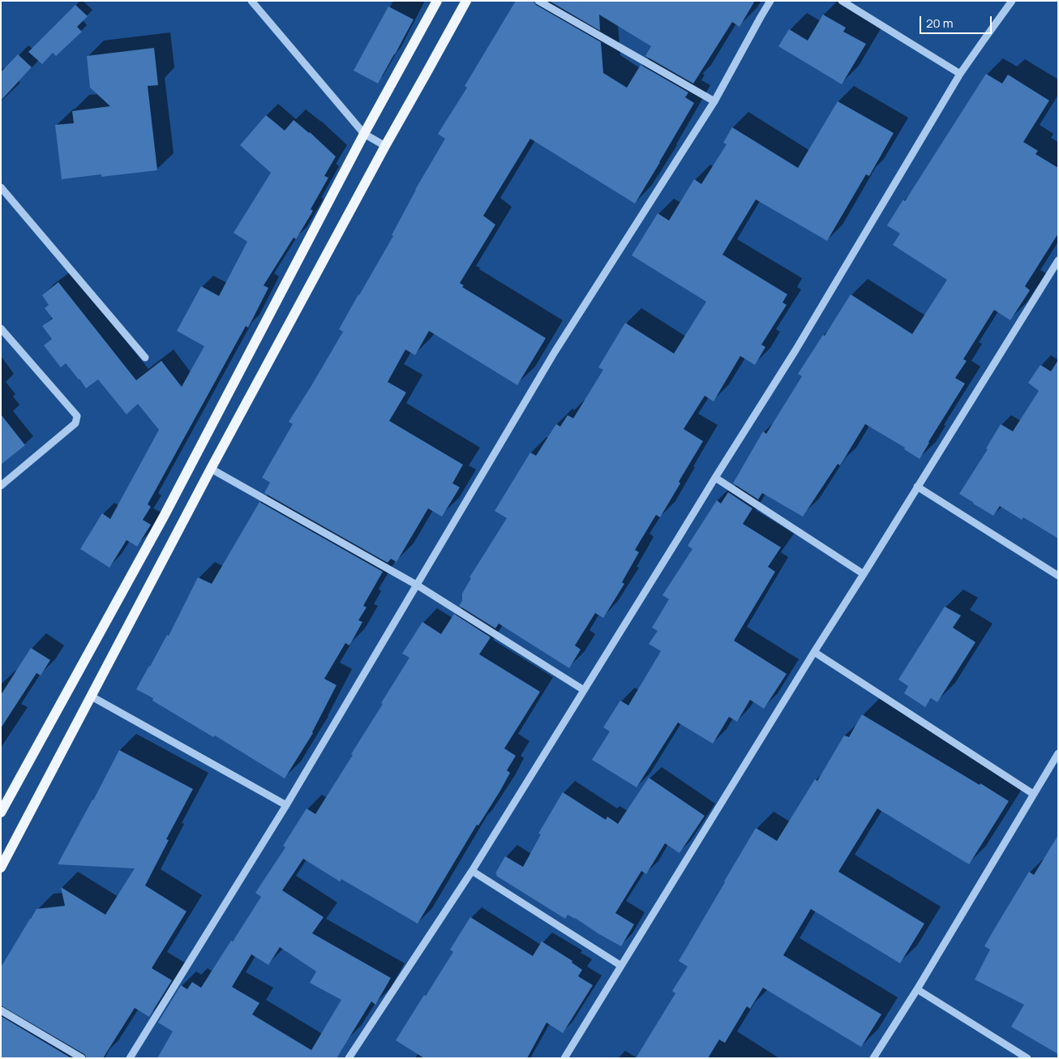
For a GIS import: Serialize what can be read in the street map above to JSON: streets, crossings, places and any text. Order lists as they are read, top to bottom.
{
  "scale_bar": "20 m"
}
